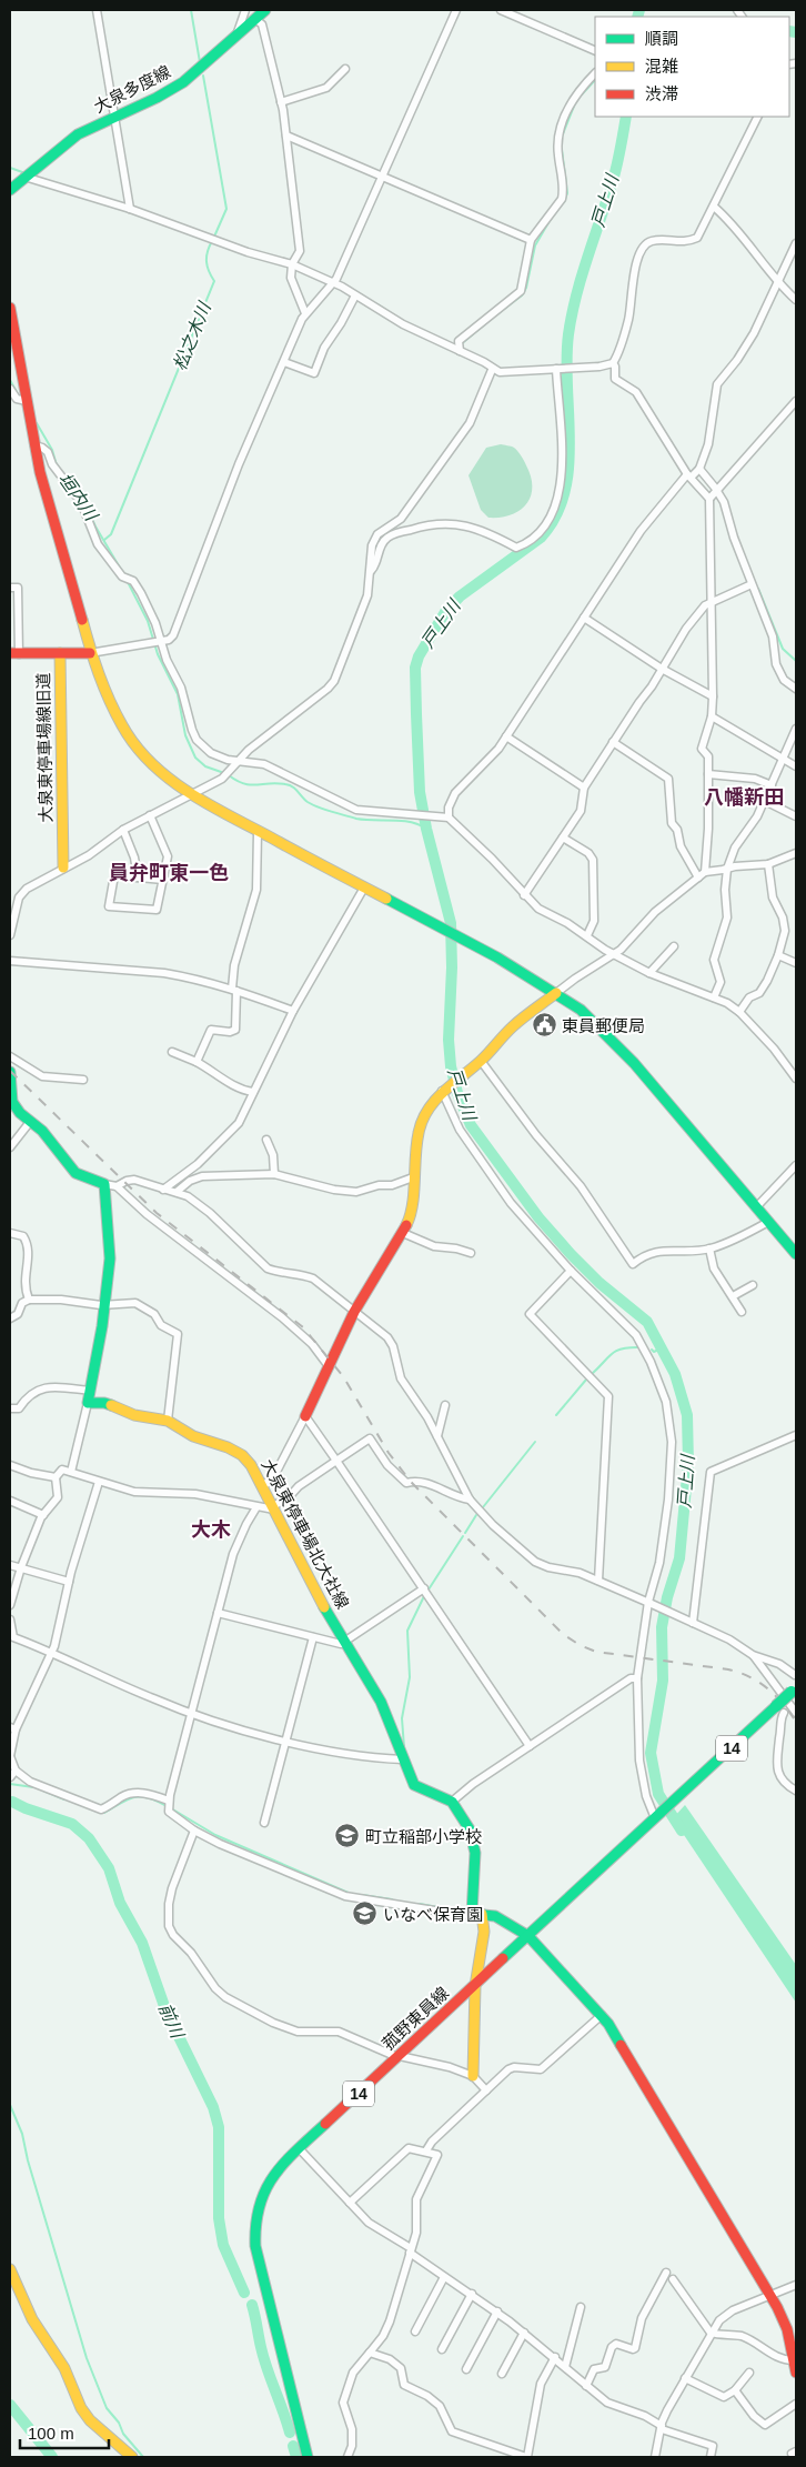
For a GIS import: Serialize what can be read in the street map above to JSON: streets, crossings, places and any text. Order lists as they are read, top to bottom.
{
  "streets": {
    "street": [
      "大泉多度線",
      "大泉東停車場線旧道",
      "大泉東停車場北大社線",
      "14",
      "菰野東員線"
    ]
  },
  "districts": ["八幡新田", "員弁町東一色", "大木"],
  "water": [
    "戸上川",
    "松之木川",
    "垣内川",
    "前川"
  ],
  "places": {
    "public building": ["東員郵便局"],
    "school or university": ["町立稲部小学校", "いなべ保育園"]
  },
  "legend": ["順調", "混雑", "渋滞"],
  "scale_bar": "100 m"
}
